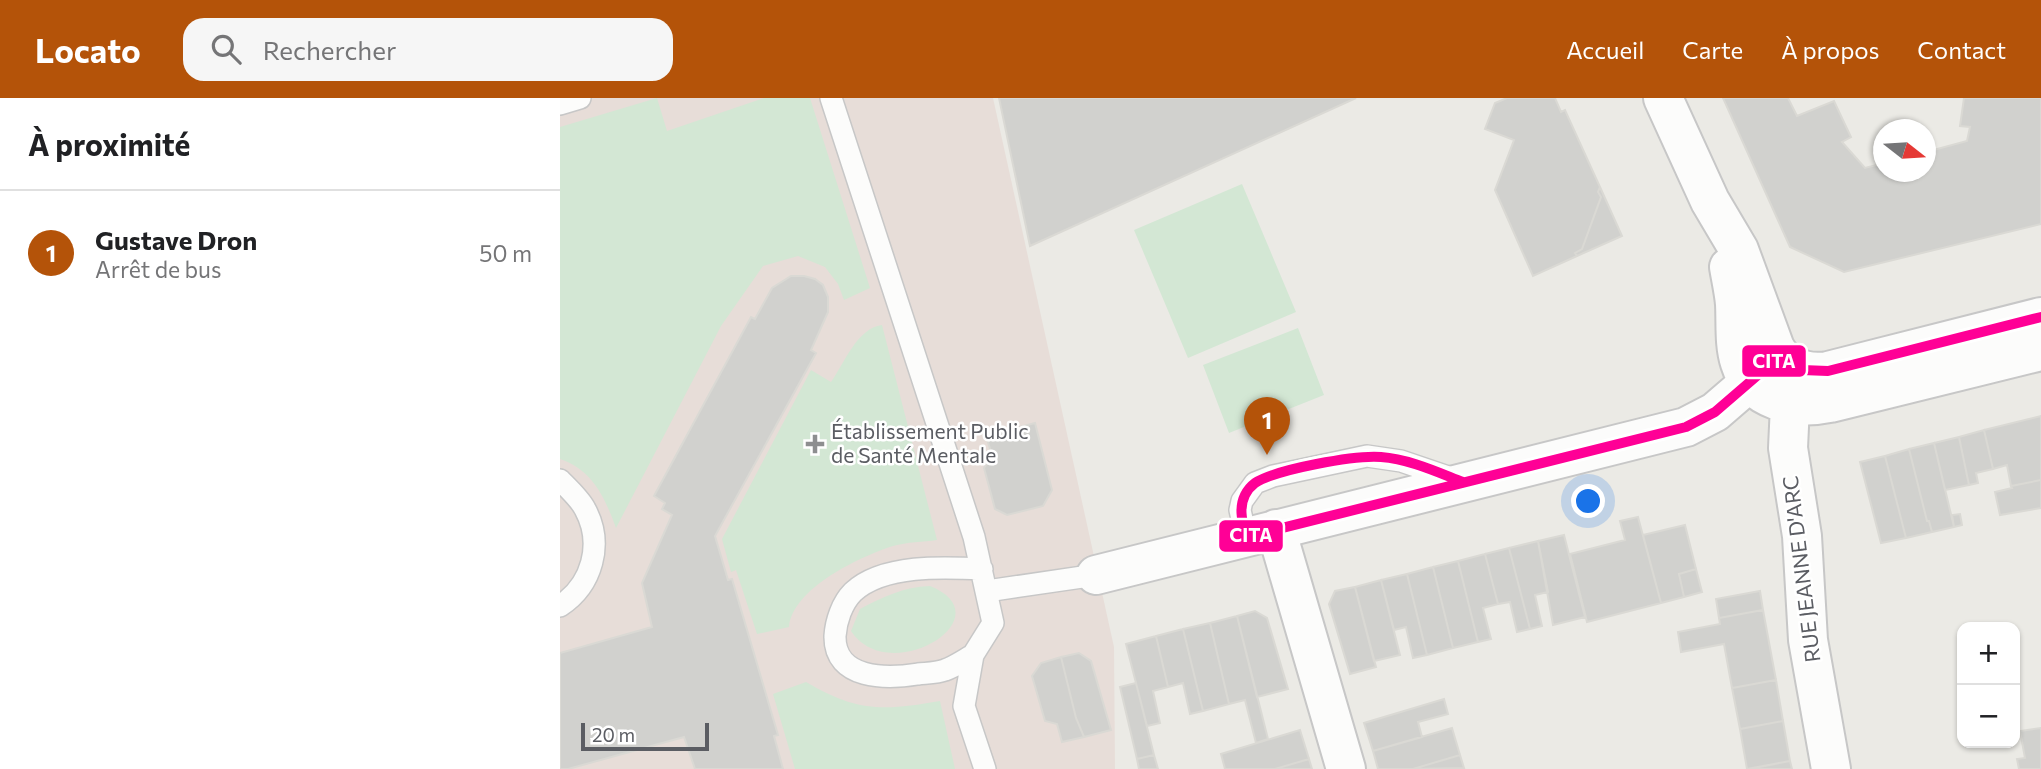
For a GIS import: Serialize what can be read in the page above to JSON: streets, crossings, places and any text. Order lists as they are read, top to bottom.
{
  "streets": {
    "street": ["RUE JEANNE D'ARC"]
  },
  "places": {
    "health": ["Établissement Public de Santé Mentale"]
  },
  "lines": ["transit line CITA"],
  "scale_bar": "20 m",
  "north": "right",
  "page": {
    "header": "Locato",
    "search": "Rechercher",
    "nav": [
      "Accueil",
      "Carte",
      "À propos",
      "Contact"
    ],
    "heading": "À proximité",
    "list": [
      {
        "mark": "1",
        "name": "Gustave Dron",
        "note": "Arrêt de bus",
        "value": "50 m"
      }
    ],
    "pins": "1",
    "map_buttons": ["+", "−"],
    "scale": "20 m"
  }
}
